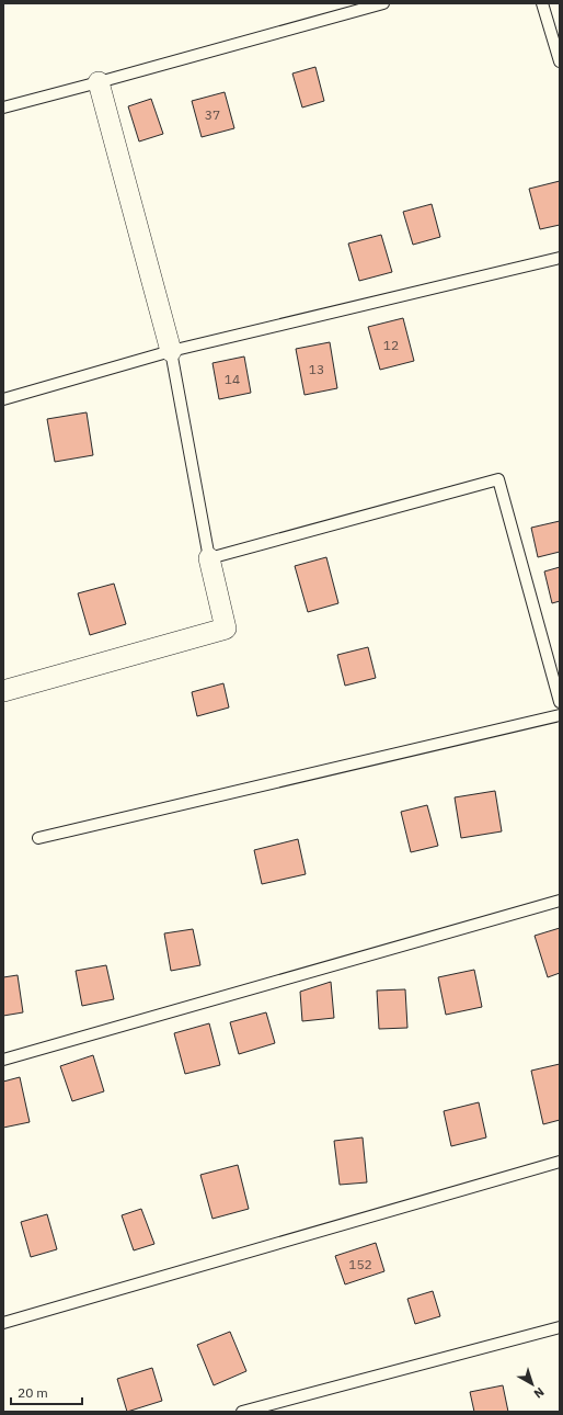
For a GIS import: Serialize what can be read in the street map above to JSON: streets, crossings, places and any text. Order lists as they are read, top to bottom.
{
  "house_numbers": [
    "37",
    "12",
    "13",
    "14",
    "152"
  ],
  "scale_bar": "20 m",
  "north": "bottom right"
}
